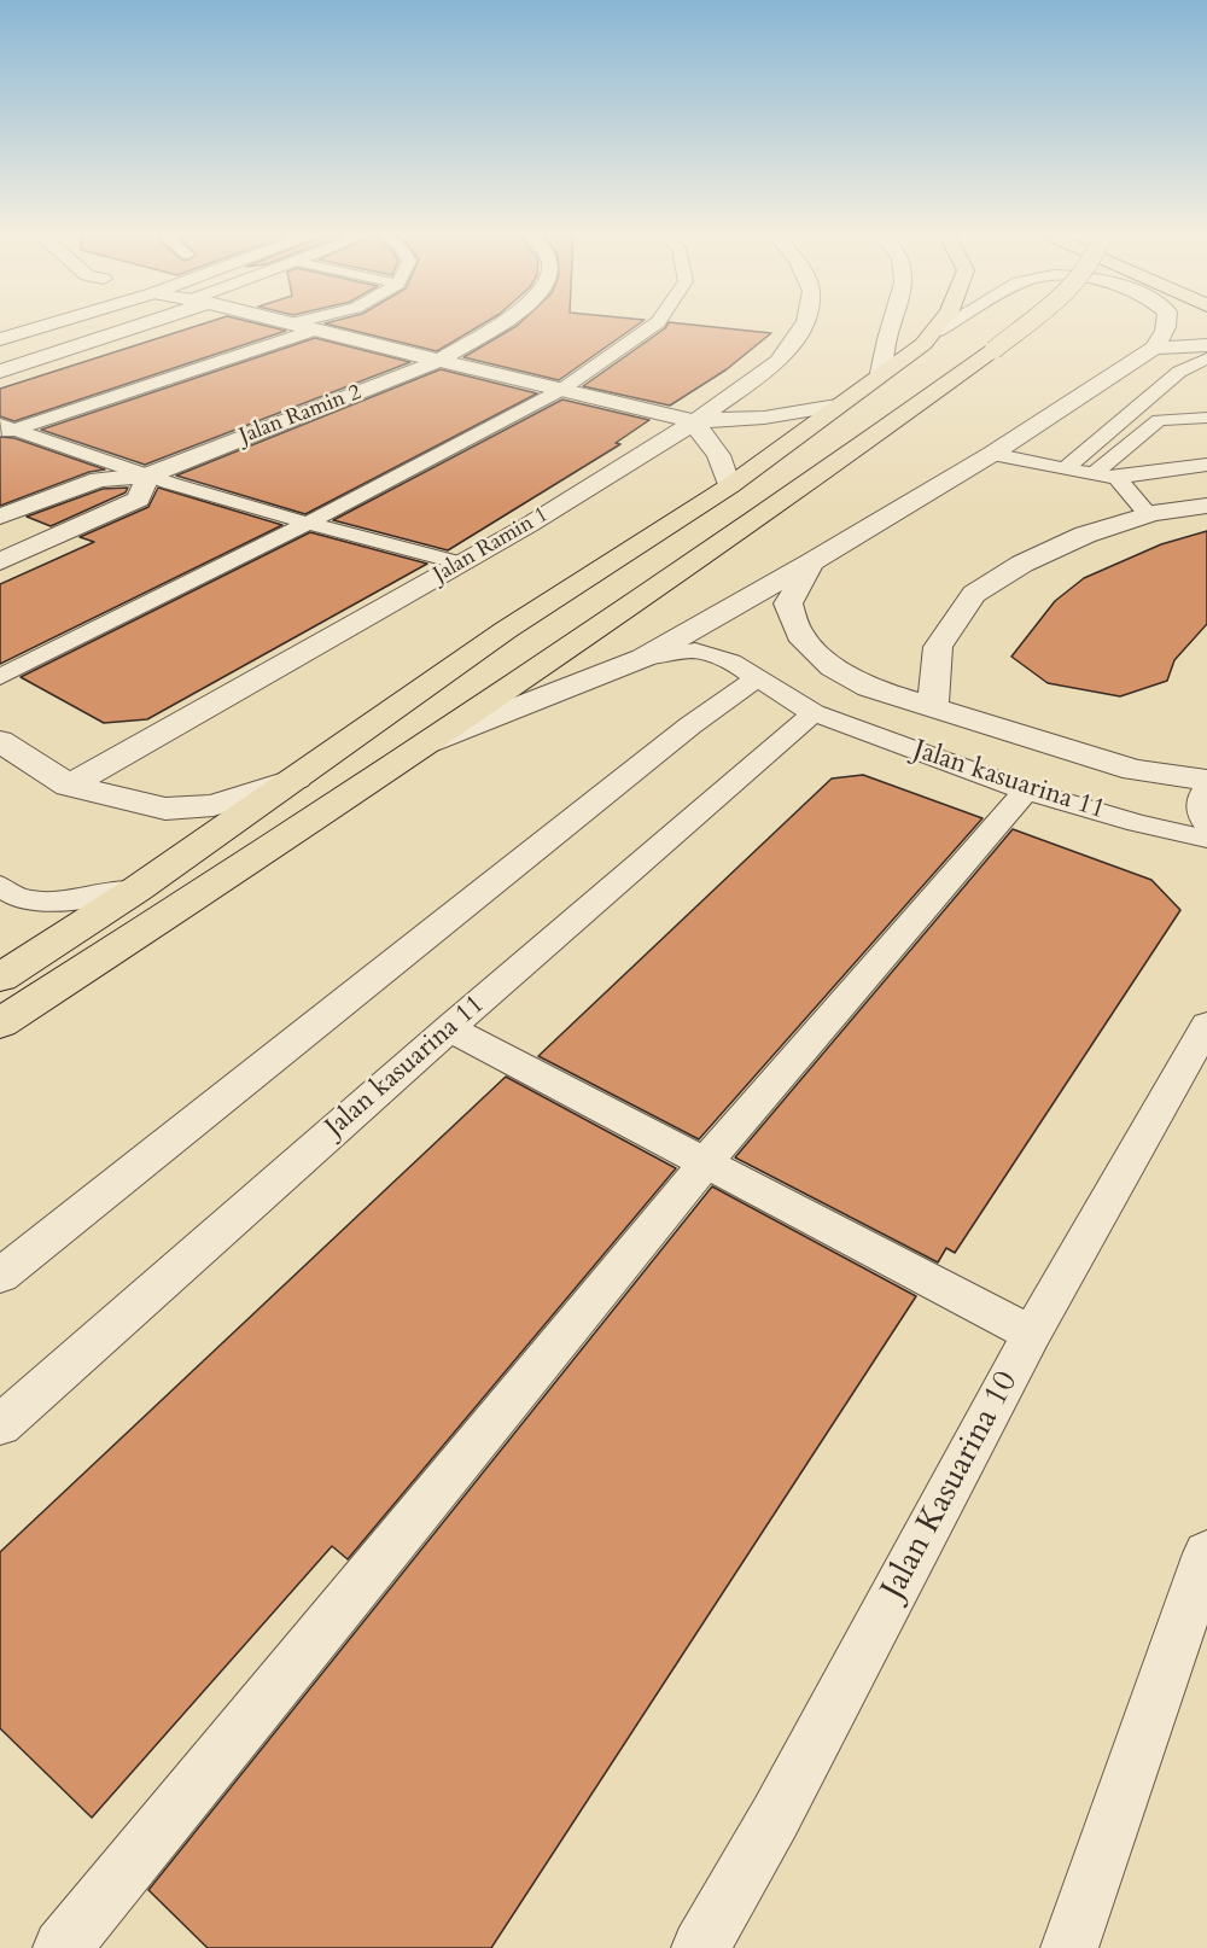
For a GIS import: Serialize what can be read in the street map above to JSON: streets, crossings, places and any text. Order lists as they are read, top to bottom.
{
  "streets": {
    "street": ["Jalan Ramin 2", "Jalan Ramin 1"],
    "lane": ["Jalan kasuarina 11", "Jalan Kasuarina 10"]
  }
}
